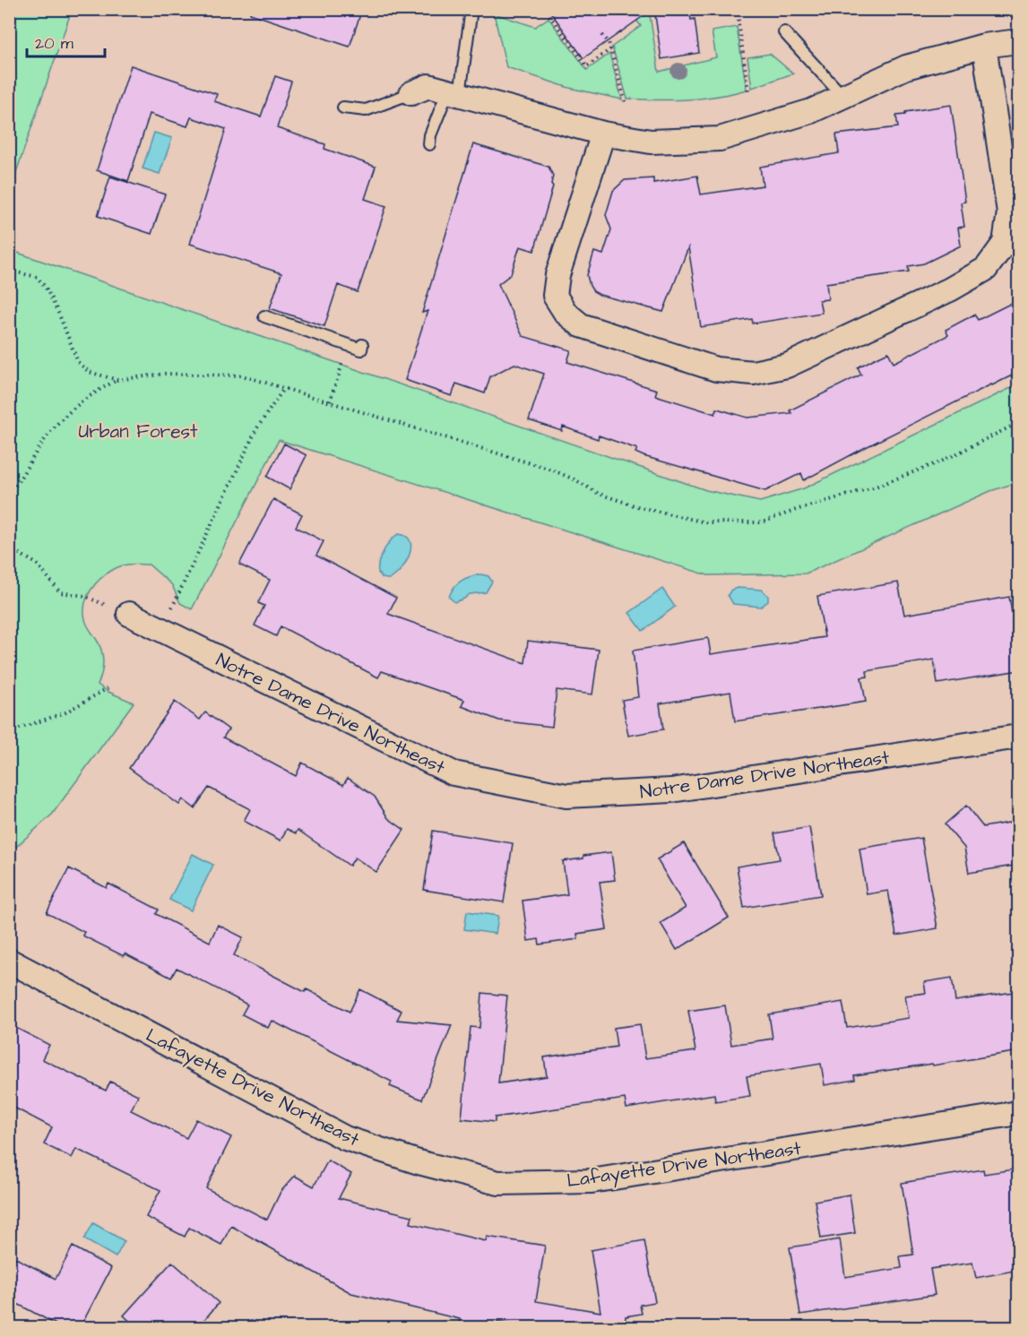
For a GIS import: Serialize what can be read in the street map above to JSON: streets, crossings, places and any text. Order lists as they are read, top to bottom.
{
  "streets": {
    "street": ["Notre Dame Drive Northeast", "Lafayette Drive Northeast"]
  },
  "parks": ["Urban Forest"],
  "scale_bar": "20 m"
}
